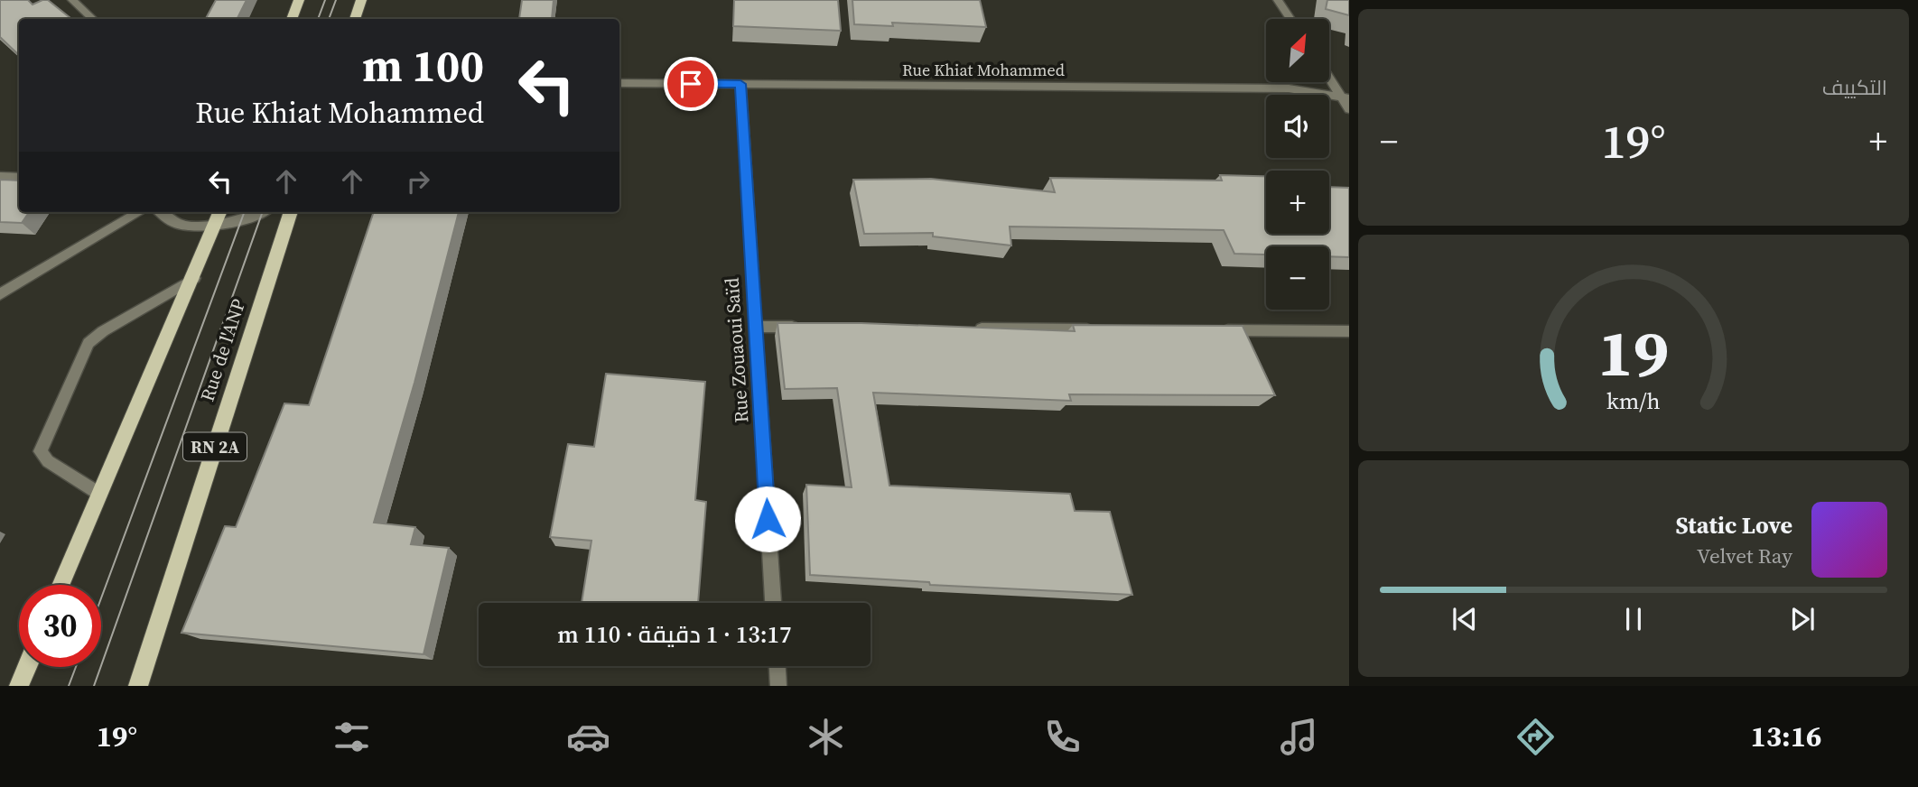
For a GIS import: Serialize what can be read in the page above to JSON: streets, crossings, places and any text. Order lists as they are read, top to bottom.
{
  "streets": {
    "main road": ["Rue de l'ANP", "RN 2A"],
    "street": ["Rue Khiat Mohammed", "Rue Zouaoui Saïd"]
  },
  "crossings": [
    ["Rue Khiat Mohammed", "Rue Zouaoui Saïd"]
  ],
  "north": "top right",
  "page": {
    "tile": "التكييف",
    "map_buttons": ["+", "−"],
    "turn": ["100 m", "Rue Khiat Mohammed"],
    "heat": ["−", "19°", "+"],
    "song": ["Static Love", "Velvet Ray"],
    "limit": "30",
    "trip": "13:17 · 1 دقيقة · 110 m",
    "tabs": ["13:16", "19°"],
    "gauge": ["19", "km/h"]
  }
}
